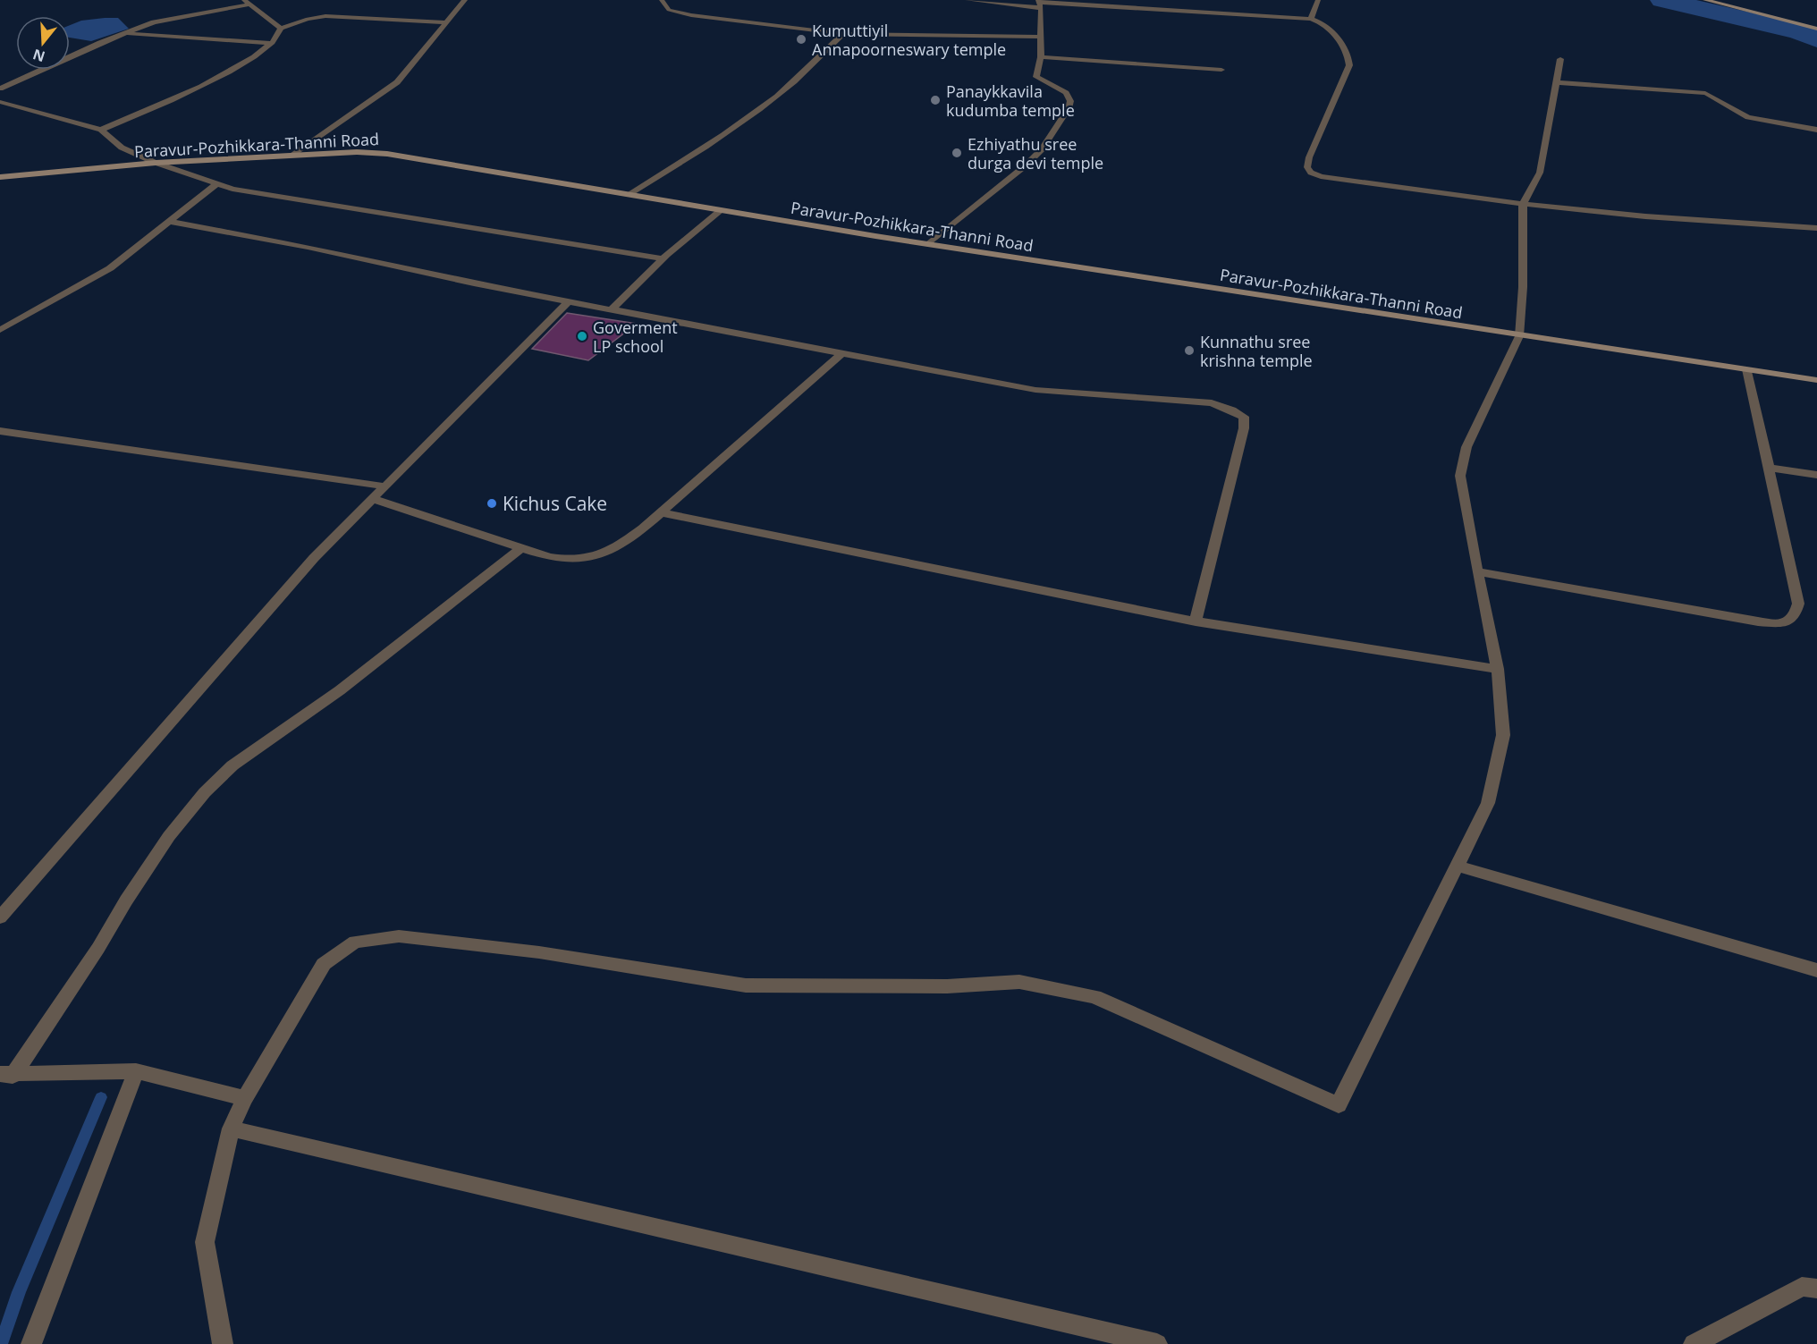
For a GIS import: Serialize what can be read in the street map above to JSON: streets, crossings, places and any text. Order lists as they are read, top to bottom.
{
  "streets": {
    "main road": ["Paravur-Pozhikkara-Thanni Road"]
  },
  "places": [
    "Kumuttiyil Annapoorneswary temple",
    "Panaykkavila kudumba temple",
    "Ezhiyathu sree durga devi temple",
    "Goverment LP school",
    "Kunnathu sree krishna temple",
    "Kichus Cake"
  ],
  "north": "bottom"
}
